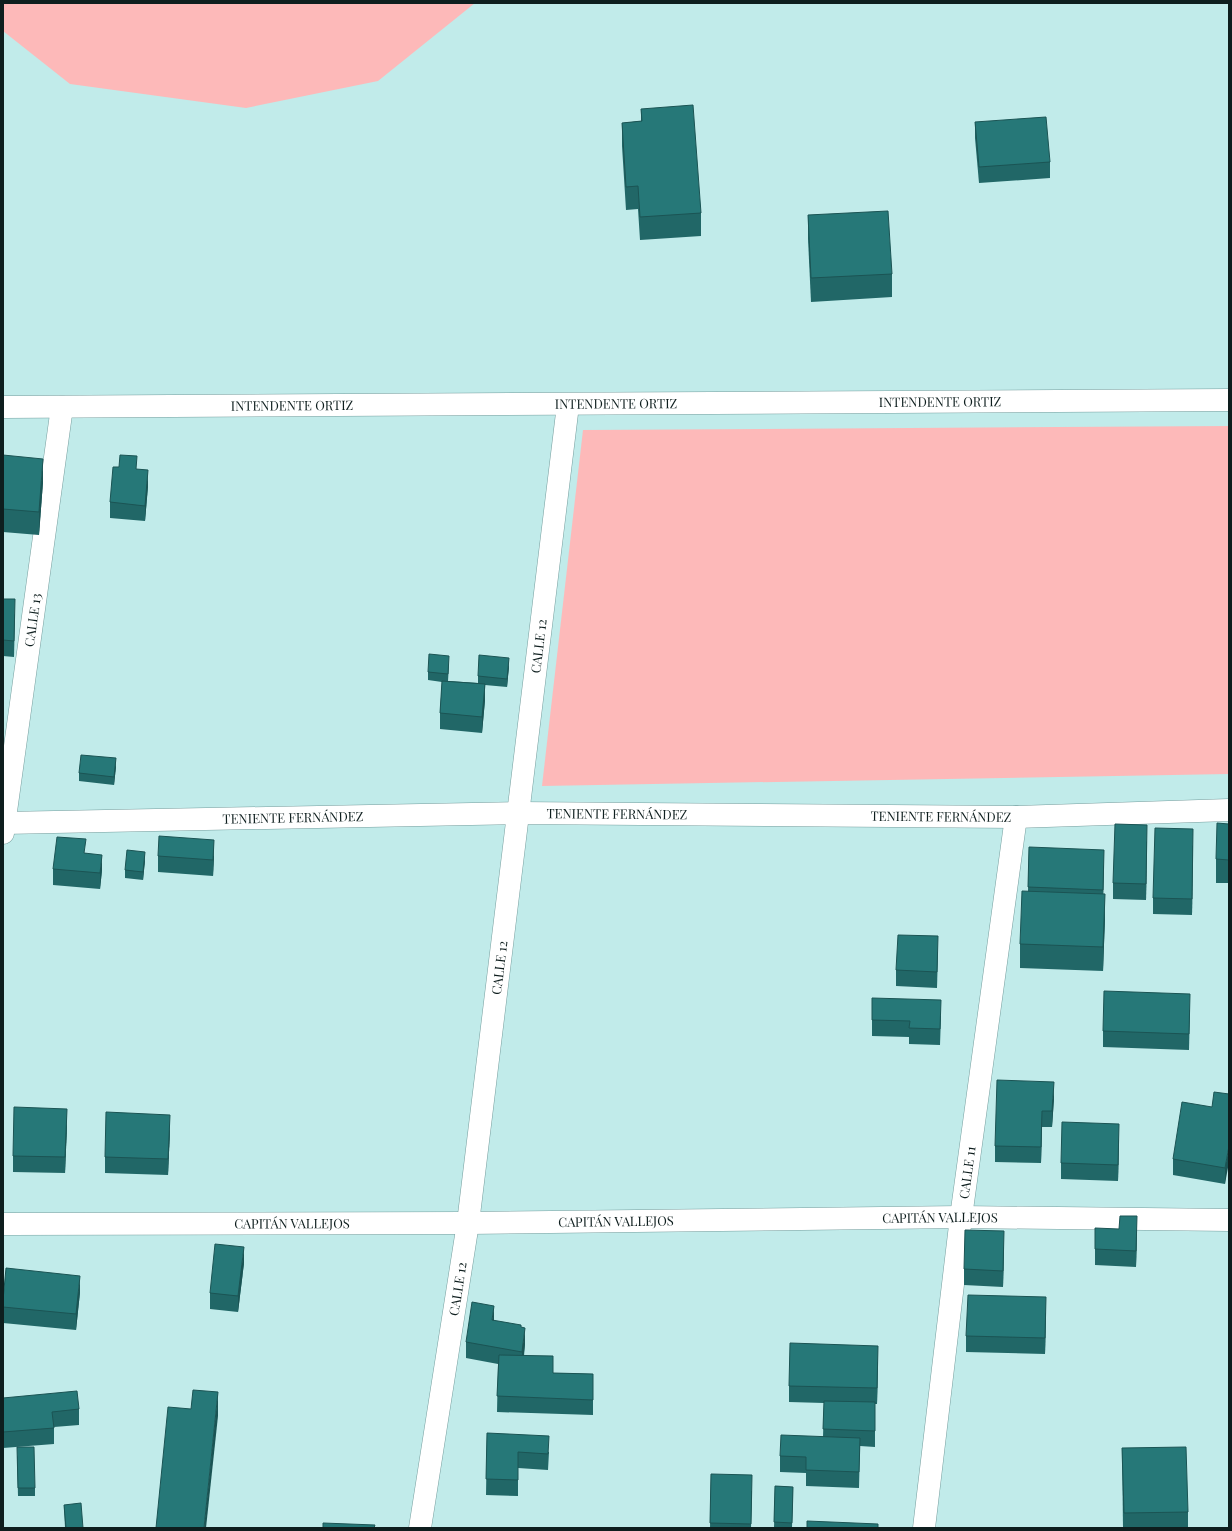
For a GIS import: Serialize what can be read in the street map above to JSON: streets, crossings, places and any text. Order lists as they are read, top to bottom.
{
  "streets": {
    "street": [
      "INTENDENTE ORTIZ",
      "CALLE 13",
      "CALLE 12",
      "TENIENTE FERNÁNDEZ",
      "CALLE 11",
      "CAPITÁN VALLEJOS"
    ]
  },
  "crossings": [
    ["INTENDENTE ORTIZ", "CALLE 13"],
    ["INTENDENTE ORTIZ", "CALLE 12"],
    ["CALLE 13", "TENIENTE FERNÁNDEZ"],
    ["CALLE 12", "TENIENTE FERNÁNDEZ"],
    ["CALLE 12", "CAPITÁN VALLEJOS"],
    ["TENIENTE FERNÁNDEZ", "CALLE 11"],
    ["CALLE 11", "CAPITÁN VALLEJOS"]
  ]
}
